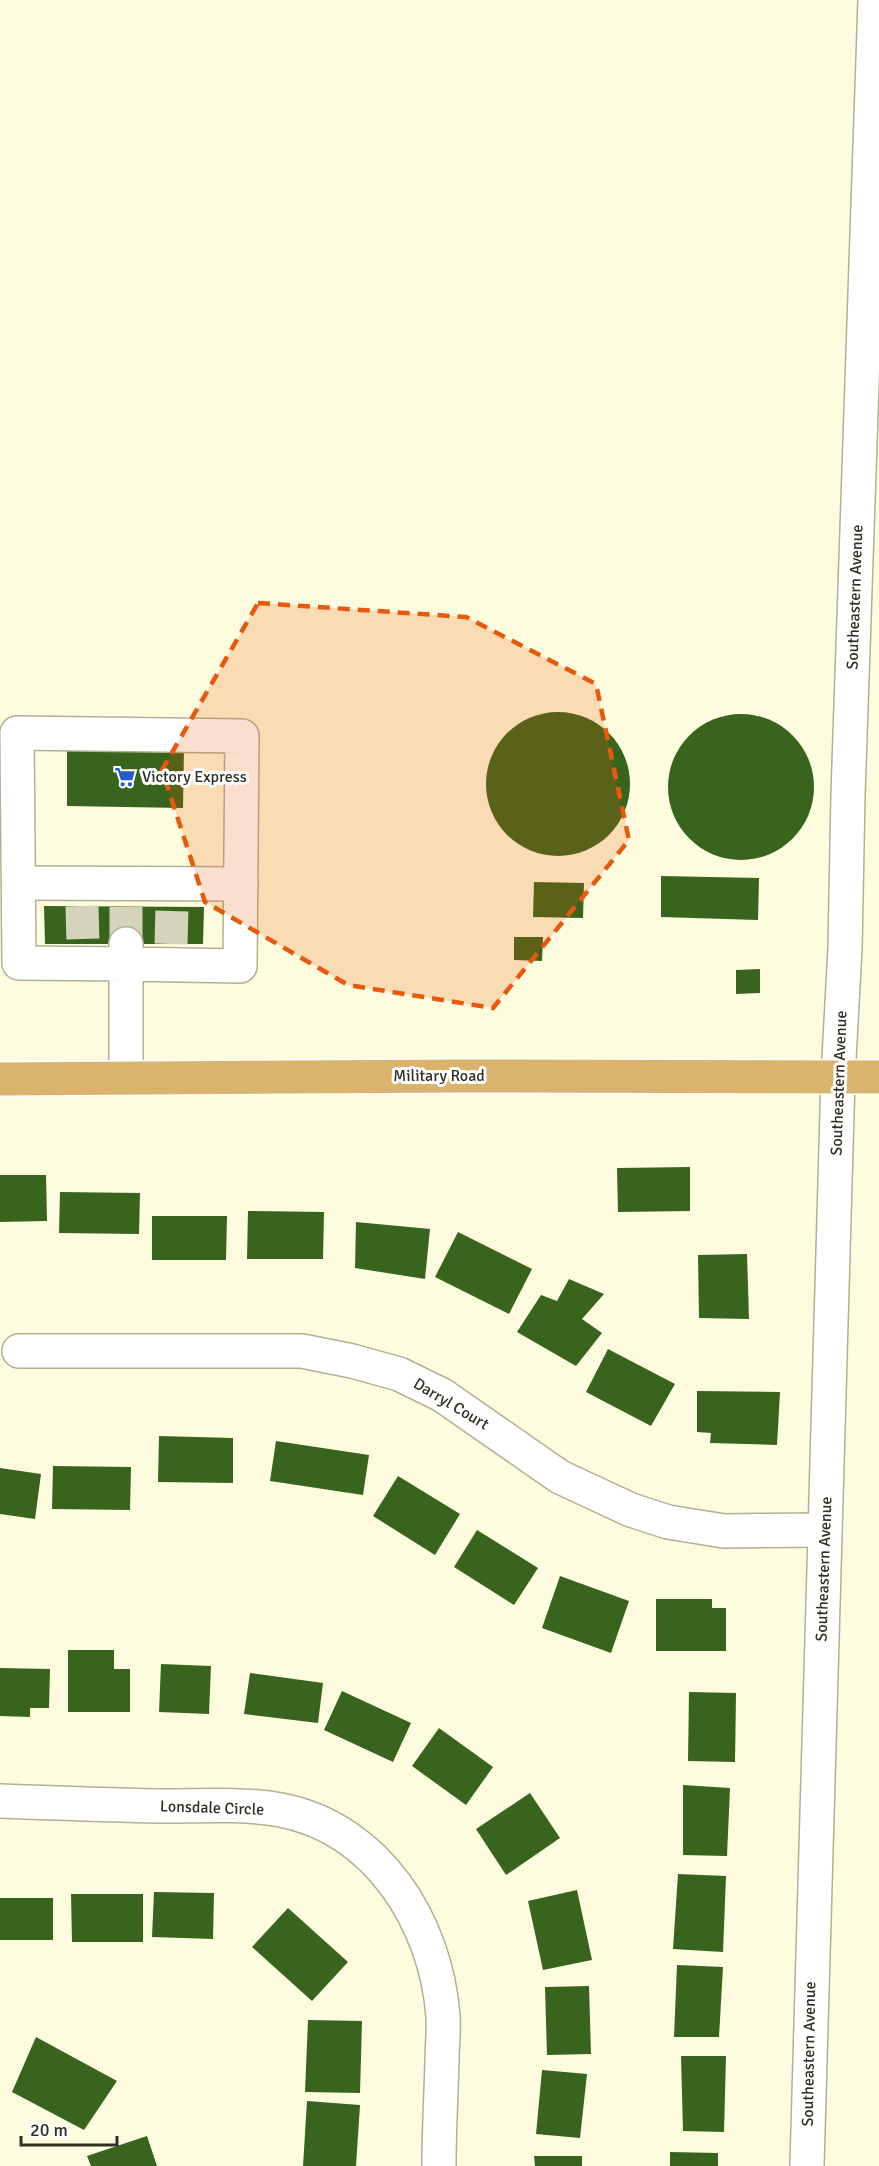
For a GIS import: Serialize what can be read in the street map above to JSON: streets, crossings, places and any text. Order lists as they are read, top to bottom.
{
  "streets": {
    "main road": ["Military Road"],
    "street": ["Southeastern Avenue", "Darryl Court", "Lonsdale Circle"]
  },
  "crossings": [
    ["Southeastern Avenue", "Military Road"],
    ["Southeastern Avenue", "Darryl Court"]
  ],
  "places": {
    "supermarket": ["Victory Express"]
  },
  "scale_bar": "20 m"
}
